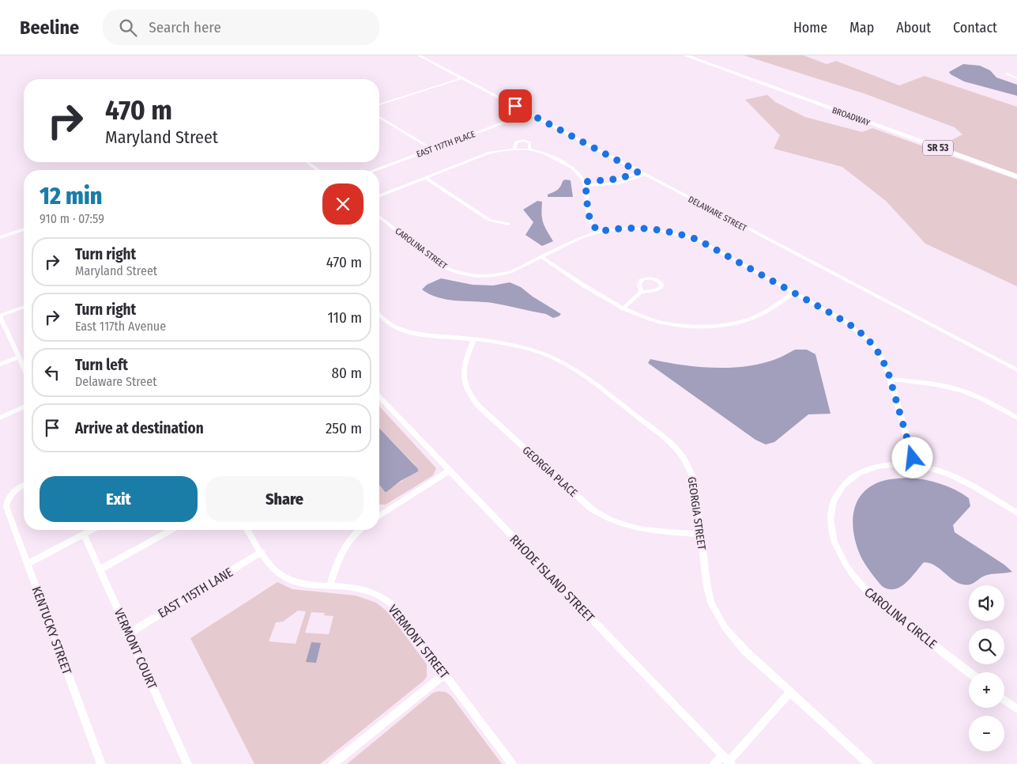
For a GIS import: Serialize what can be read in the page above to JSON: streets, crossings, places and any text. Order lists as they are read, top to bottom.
{
  "streets": {
    "main road": ["BROADWAY", "SR 53"],
    "street": [
      "EAST 117TH PLACE",
      "DELAWARE STREET",
      "CAROLINA STREET",
      "GEORGIA PLACE",
      "GEORGIA STREET",
      "RHODE ISLAND STREET",
      "EAST 115TH LANE",
      "CAROLINA CIRCLE",
      "KENTUCKY STREET",
      "VERMONT STREET",
      "VERMONT COURT"
    ]
  },
  "crossings": [
    ["EAST 117TH PLACE", "DELAWARE STREET"],
    ["CAROLINA STREET", "CAROLINA CIRCLE"],
    ["GEORGIA PLACE", "GEORGIA STREET"],
    ["EAST 115TH LANE", "VERMONT STREET"],
    ["EAST 115TH LANE", "VERMONT COURT"]
  ],
  "page": {
    "header": "Beeline",
    "search": "Search here",
    "nav": [
      "Home",
      "Map",
      "About",
      "Contact"
    ],
    "turn": ["470 m", "Maryland Street"],
    "heading": ["12 min", "910 m · 07:59"],
    "list": [
      {
        "name": "Turn right",
        "note": "Maryland Street",
        "value": "470 m"
      },
      {
        "name": "Turn right",
        "note": "East 117th Avenue",
        "value": "110 m"
      },
      {
        "name": "Turn left",
        "note": "Delaware Street",
        "value": "80 m"
      },
      {
        "name": "Arrive at destination",
        "value": "250 m"
      }
    ],
    "buttons": ["Exit", "Share"],
    "map_buttons": ["+", "−"]
  }
}
